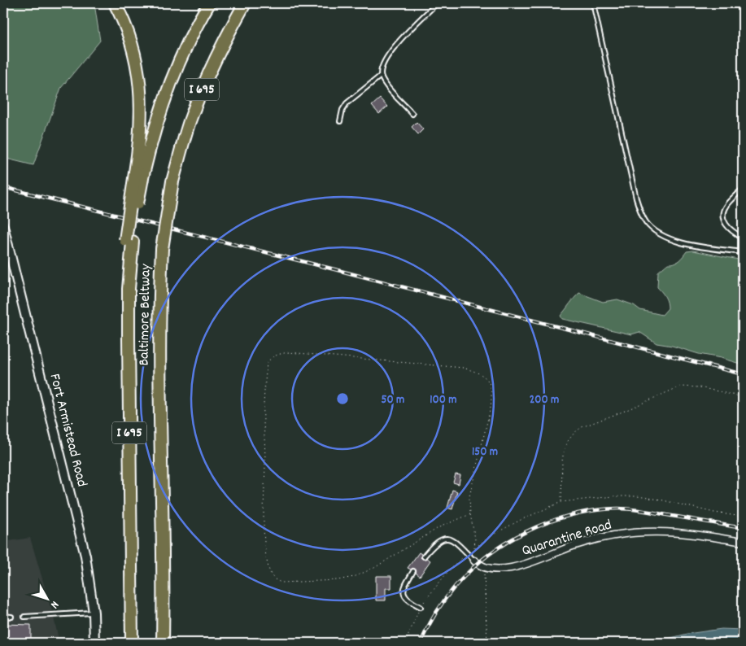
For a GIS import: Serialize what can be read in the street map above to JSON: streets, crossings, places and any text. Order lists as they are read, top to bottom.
{
  "streets": {
    "highway": ["I 695", "Baltimore Beltway"],
    "street": ["Fort Armistead Road", "Quarantine Road"]
  },
  "north": "bottom right",
  "rings": [
    "50 m",
    "100 m",
    "200 m",
    "150 m"
  ]
}
